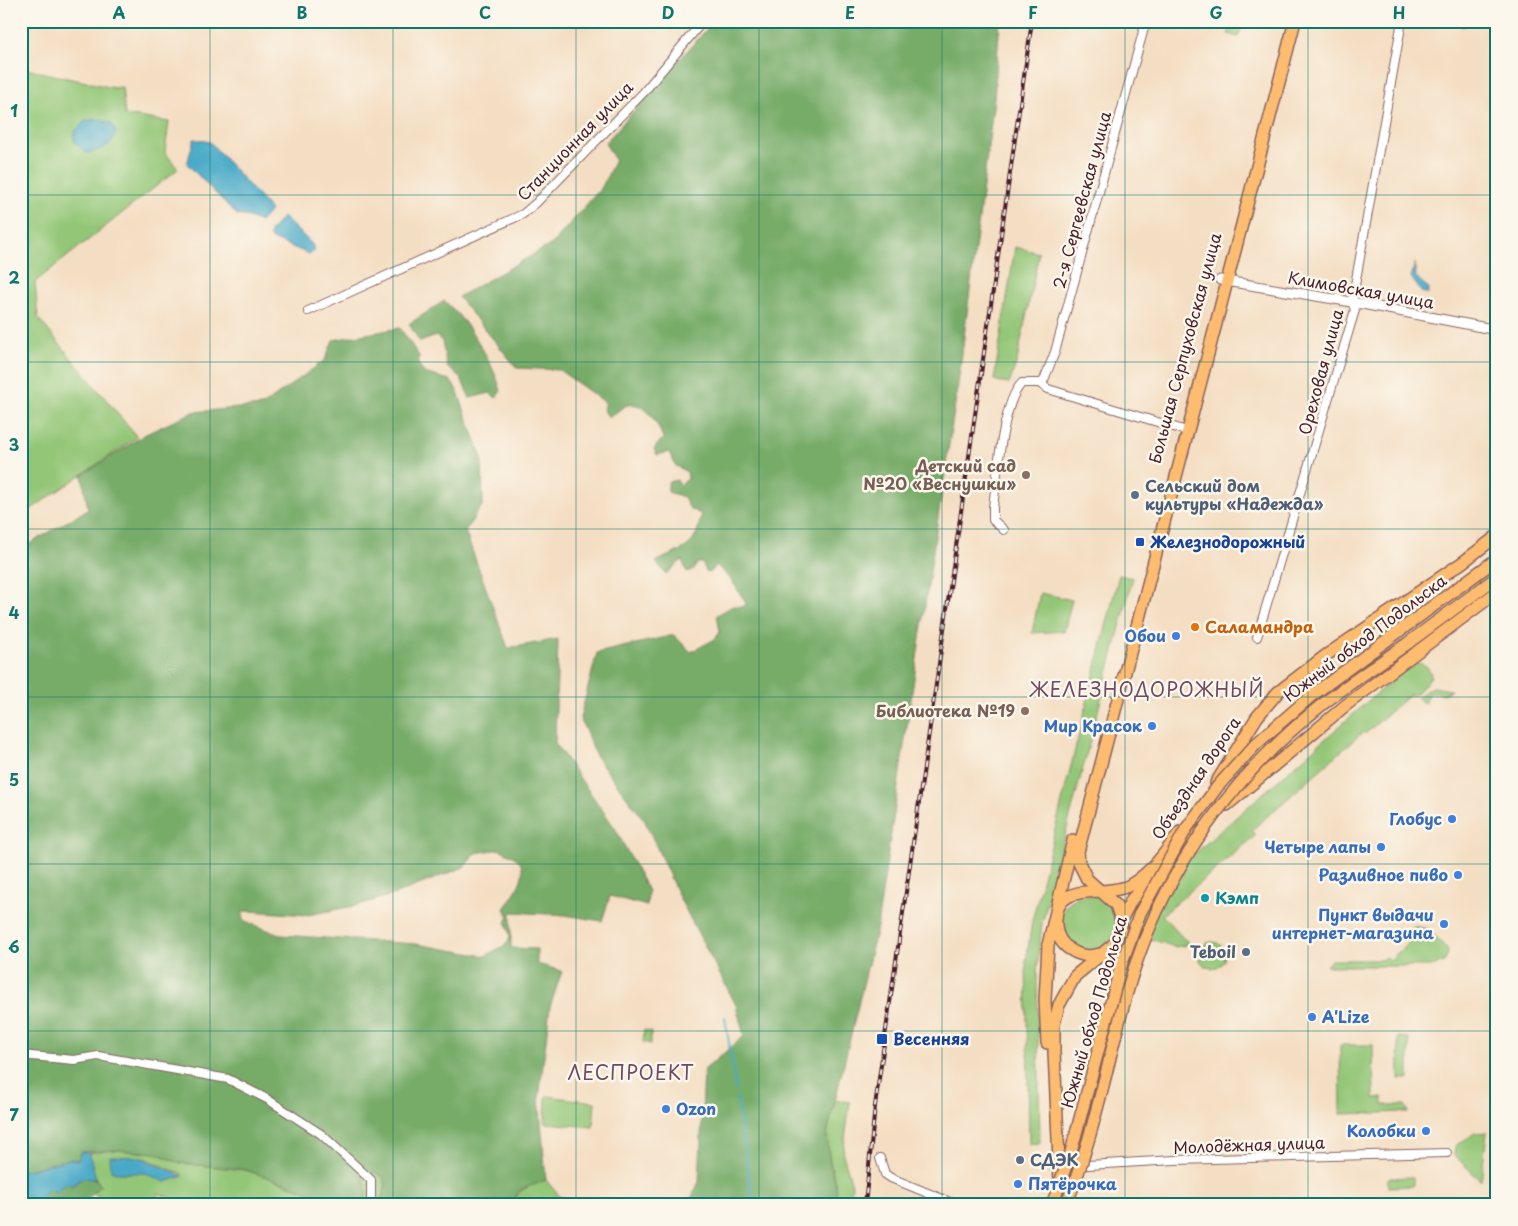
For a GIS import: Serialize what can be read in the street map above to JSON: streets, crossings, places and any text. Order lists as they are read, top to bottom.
{
  "streets": {
    "main road": ["Большая Серпуховская улица", "Южный обход Подольска", "Объездная дорога"],
    "street": [
      "Станционная улица",
      "2-я Сергеевская улица",
      "Климовская улица",
      "Ореховая улица",
      "Молодёжная улица"
    ]
  },
  "crossings": [
    ["Климовская улица", "Большая Серпуховская улица"],
    ["Климовская улица", "Ореховая улица"]
  ],
  "districts": ["ЖЕЛЕЗНОДОРОЖНЫЙ", "ЛЕСПРОЕКТ"],
  "places": {
    "other": [
      "Детский сад №20 «Веснушки»",
      "Сельский дом культуры «Надежда»",
      "Саламандра",
      "Обои",
      "Библиотека №19",
      "Мир Красок",
      "Глобус",
      "Четыре лапы",
      "Разливное пиво",
      "Кэмп",
      "Пункт выдачи интернет-магазина",
      "Teboil",
      "A'Lize",
      "Ozon",
      "Колобки",
      "СДЭК",
      "Пятёрочка"
    ],
    "transit": ["Железнодорожный", "Весенняя"]
  },
  "grid": {
    "columns": [
      "A",
      "B",
      "C",
      "D",
      "E",
      "F",
      "G",
      "H"
    ],
    "rows": [
      "1",
      "2",
      "3",
      "4",
      "5",
      "6",
      "7"
    ]
  }
}
